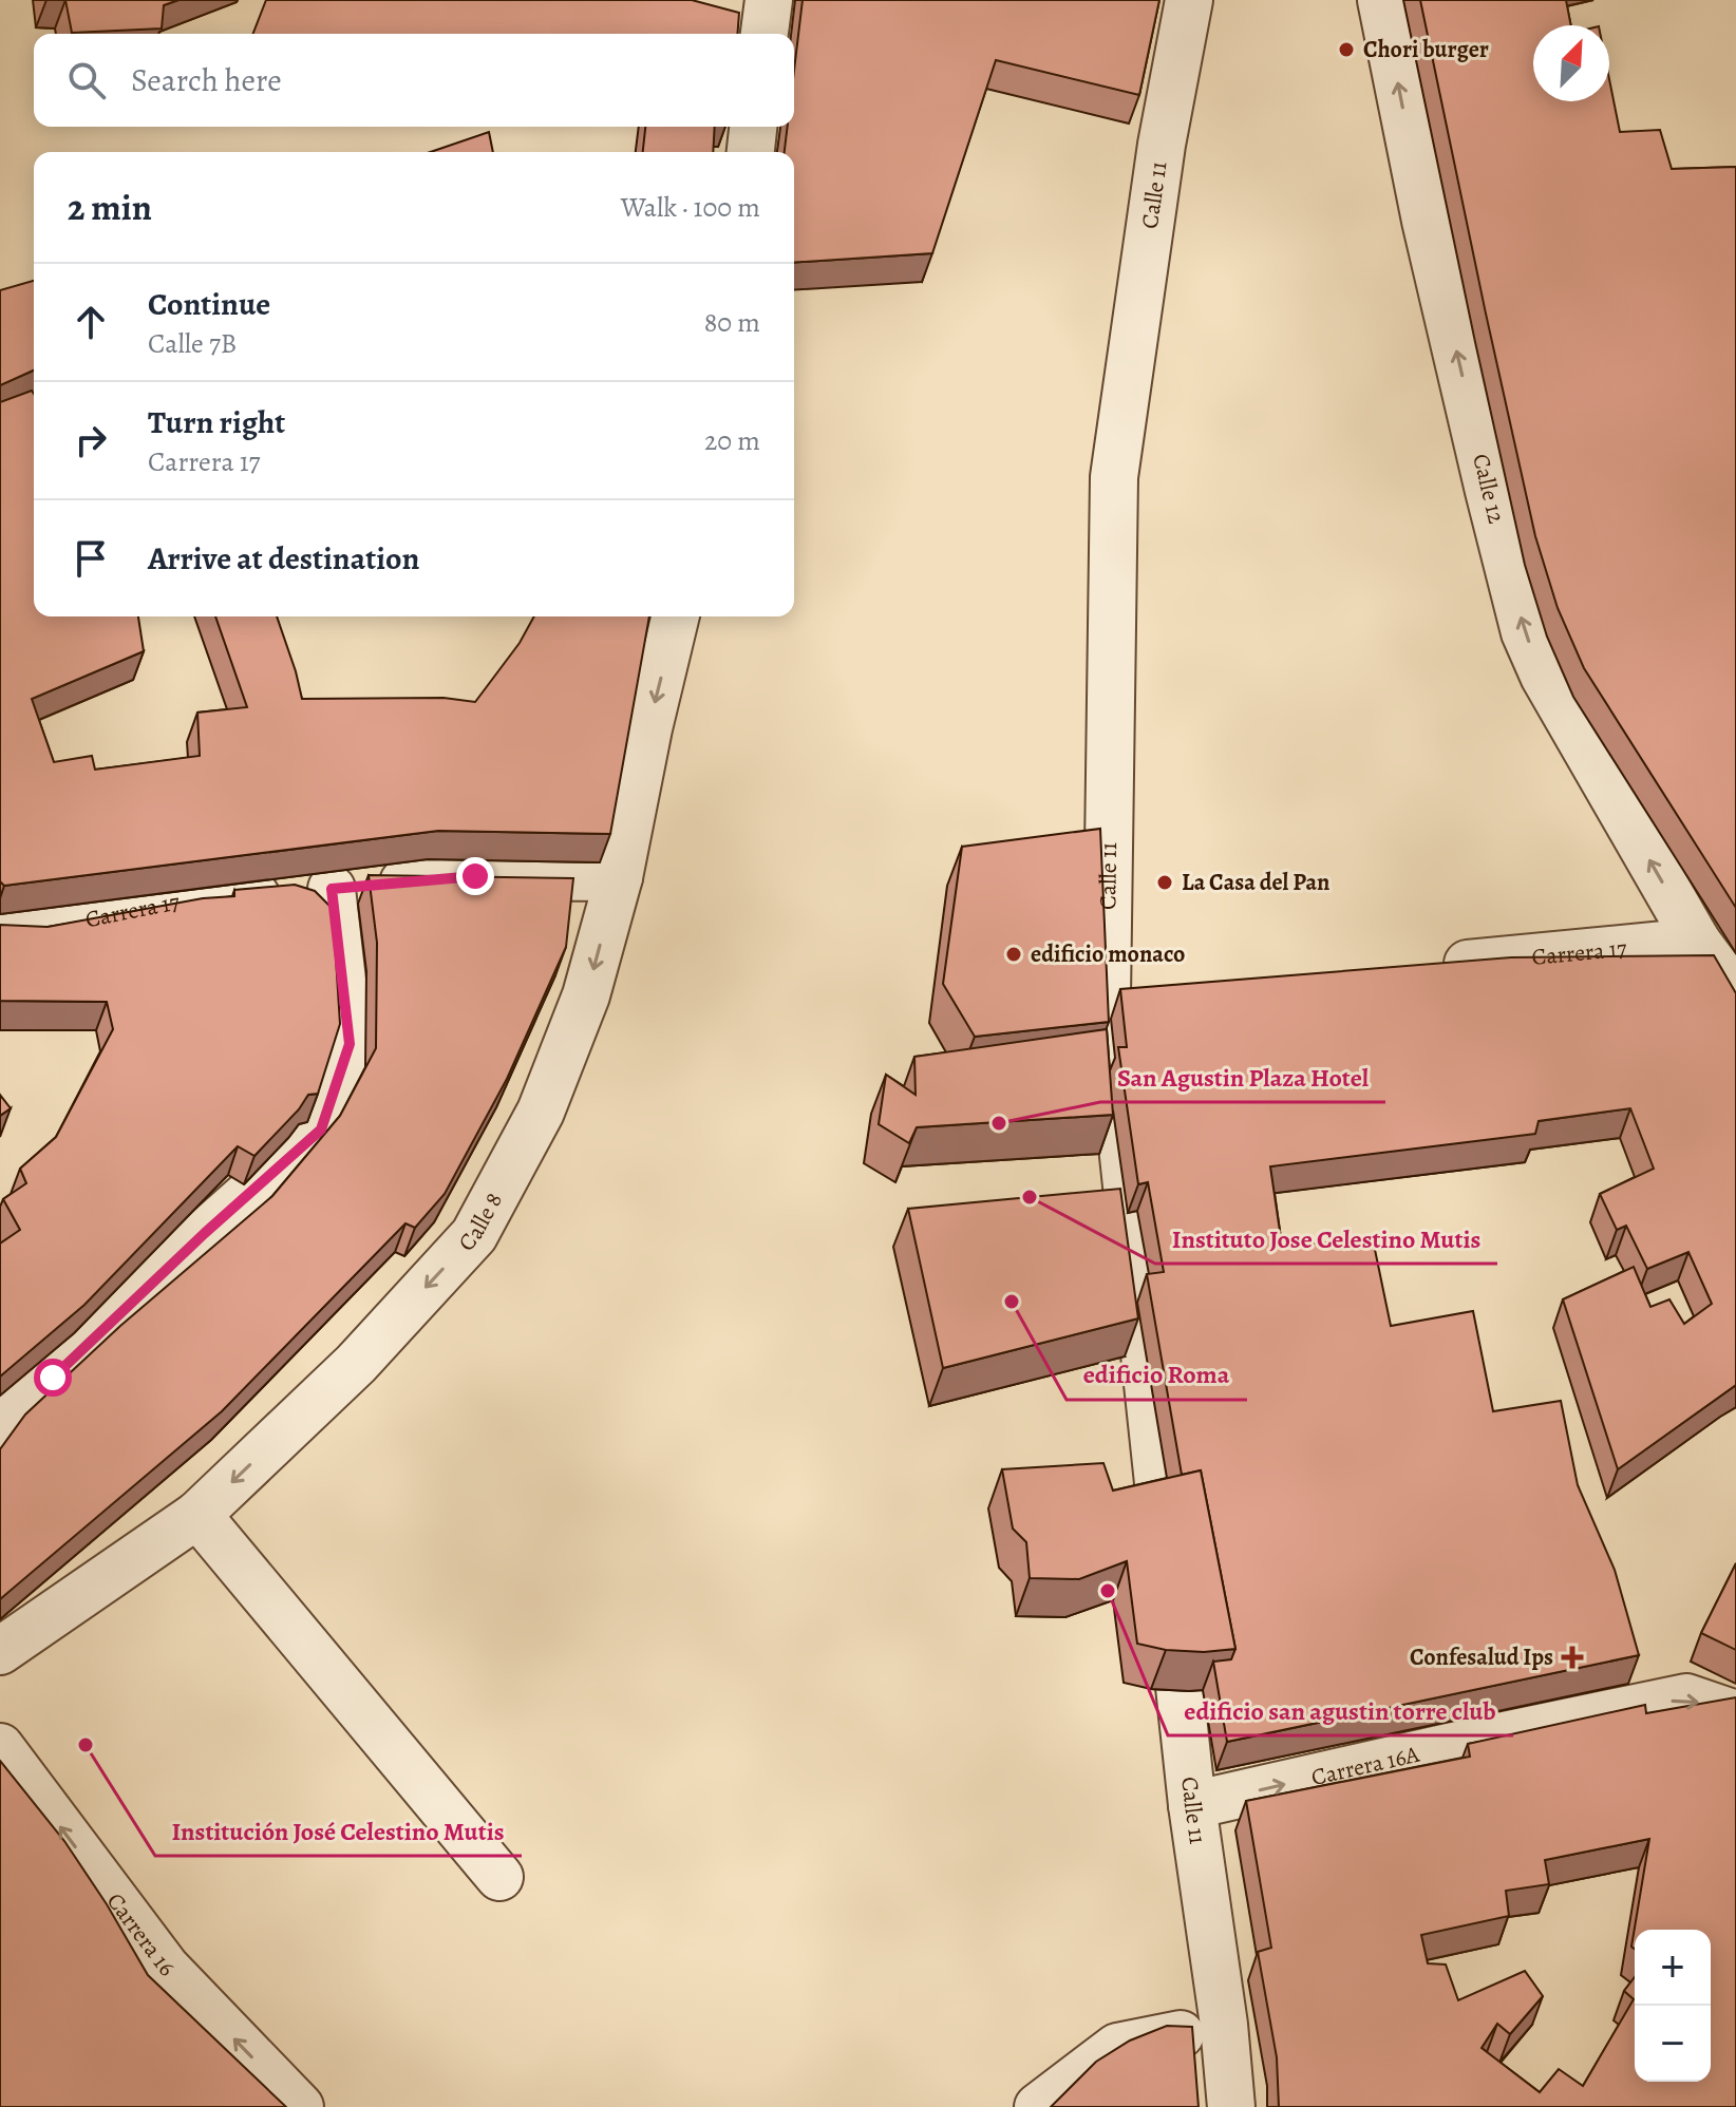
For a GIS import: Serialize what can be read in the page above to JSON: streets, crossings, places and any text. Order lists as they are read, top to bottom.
{
  "streets": {
    "street": [
      "Calle 11",
      "Calle 12",
      "Carrera 17",
      "Calle 8",
      "Carrera 16A",
      "Carrera 16"
    ]
  },
  "crossings": [
    ["Calle 11", "Carrera 16A"],
    ["Calle 12", "Carrera 17"],
    ["Carrera 17", "Calle 8"]
  ],
  "one_way": ["Calle 12", "Carrera 16A"],
  "places": {
    "other": [
      "Chori burger",
      "La Casa del Pan",
      "edificio monaco",
      "San Agustin Plaza Hotel",
      "Instituto Jose Celestino Mutis",
      "edificio Roma",
      "edificio san agustin torre club",
      "Institución José Celestino Mutis"
    ],
    "health": ["Confesalud Ips"]
  },
  "north": "top right",
  "page": {
    "search": "Search here",
    "heading": ["2 min", "Walk · 100 m"],
    "list": [
      ["Continue", "Calle 7B", "80 m"],
      ["Turn right", "Carrera 17", "20 m"],
      "Arrive at destination"
    ],
    "map_buttons": ["+", "−"]
  }
}
